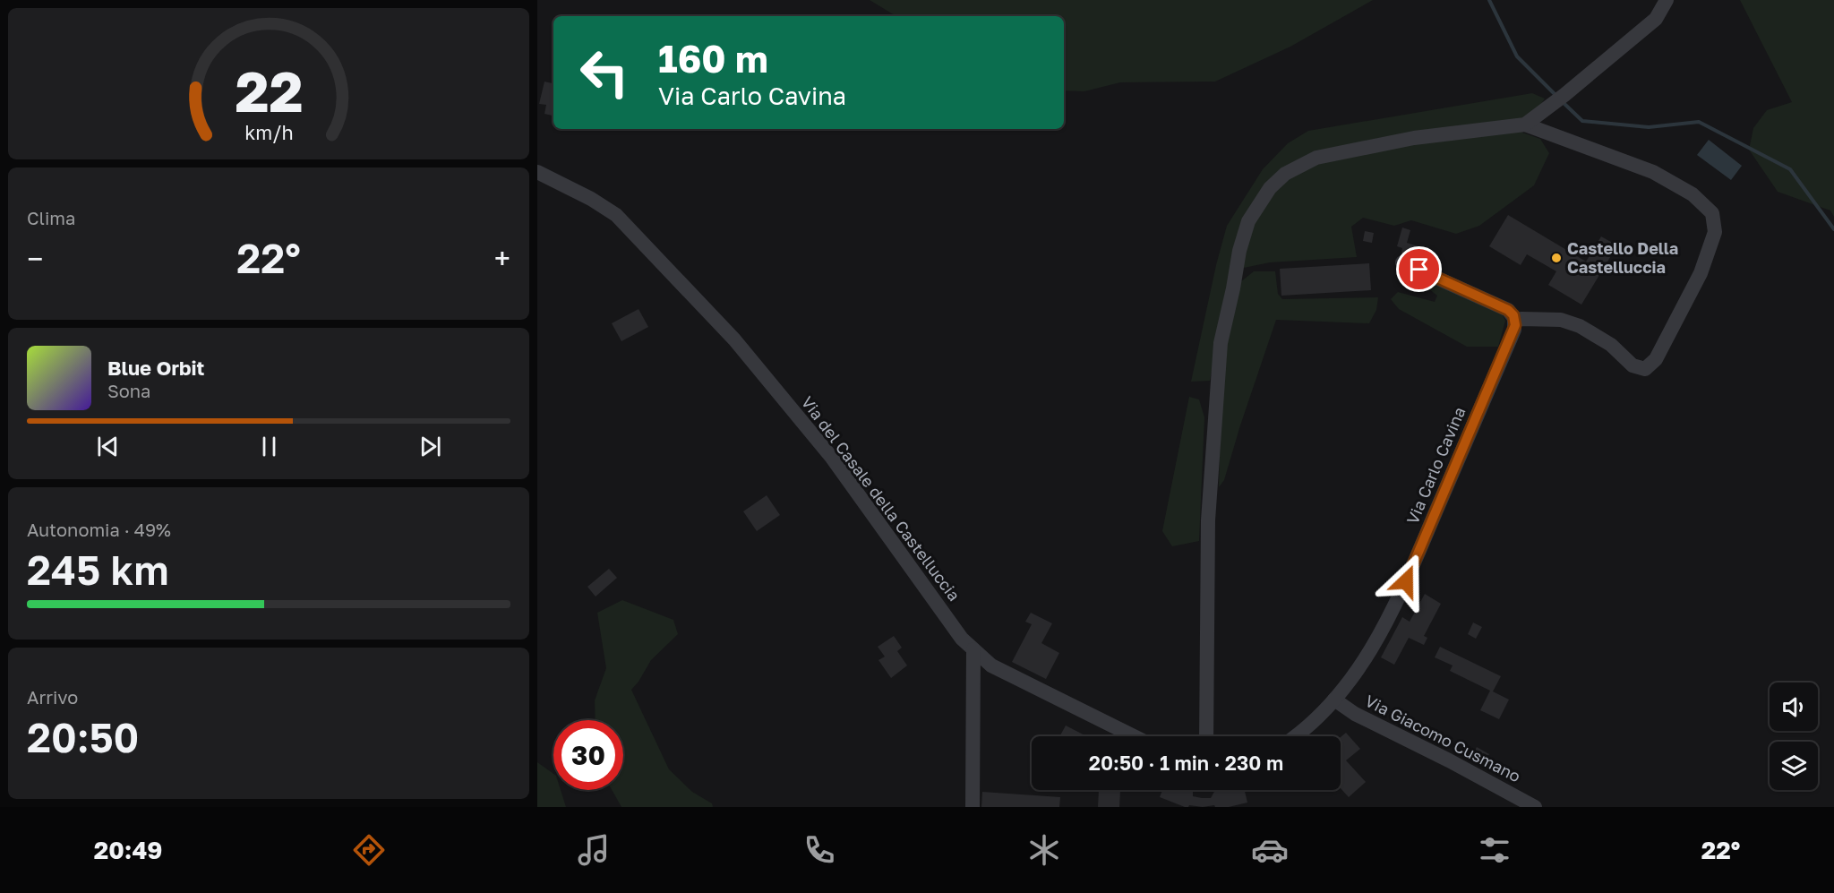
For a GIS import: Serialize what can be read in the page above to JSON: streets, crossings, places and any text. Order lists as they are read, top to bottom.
{
  "streets": {
    "street": ["Via Carlo Cavina", "Via del Casale della Castelluccia", "Via Giacomo Cusmano"]
  },
  "crossings": [
    ["Via Carlo Cavina", "Via Giacomo Cusmano"]
  ],
  "places": ["Castello Della Castelluccia"],
  "page": {
    "turn": ["160 m", "Via Carlo Cavina"],
    "tile": [
      "Clima",
      ["Autonomia · 49%", "245 km"],
      ["Arrivo", "20:50"]
    ],
    "heat": ["−", "22°", "+"],
    "song": ["Blue Orbit", "Sona"],
    "limit": "30",
    "trip": "20:50 · 1 min · 230 m",
    "tabs": ["20:49", "22°"],
    "gauge": ["22", "km/h"]
  }
}
